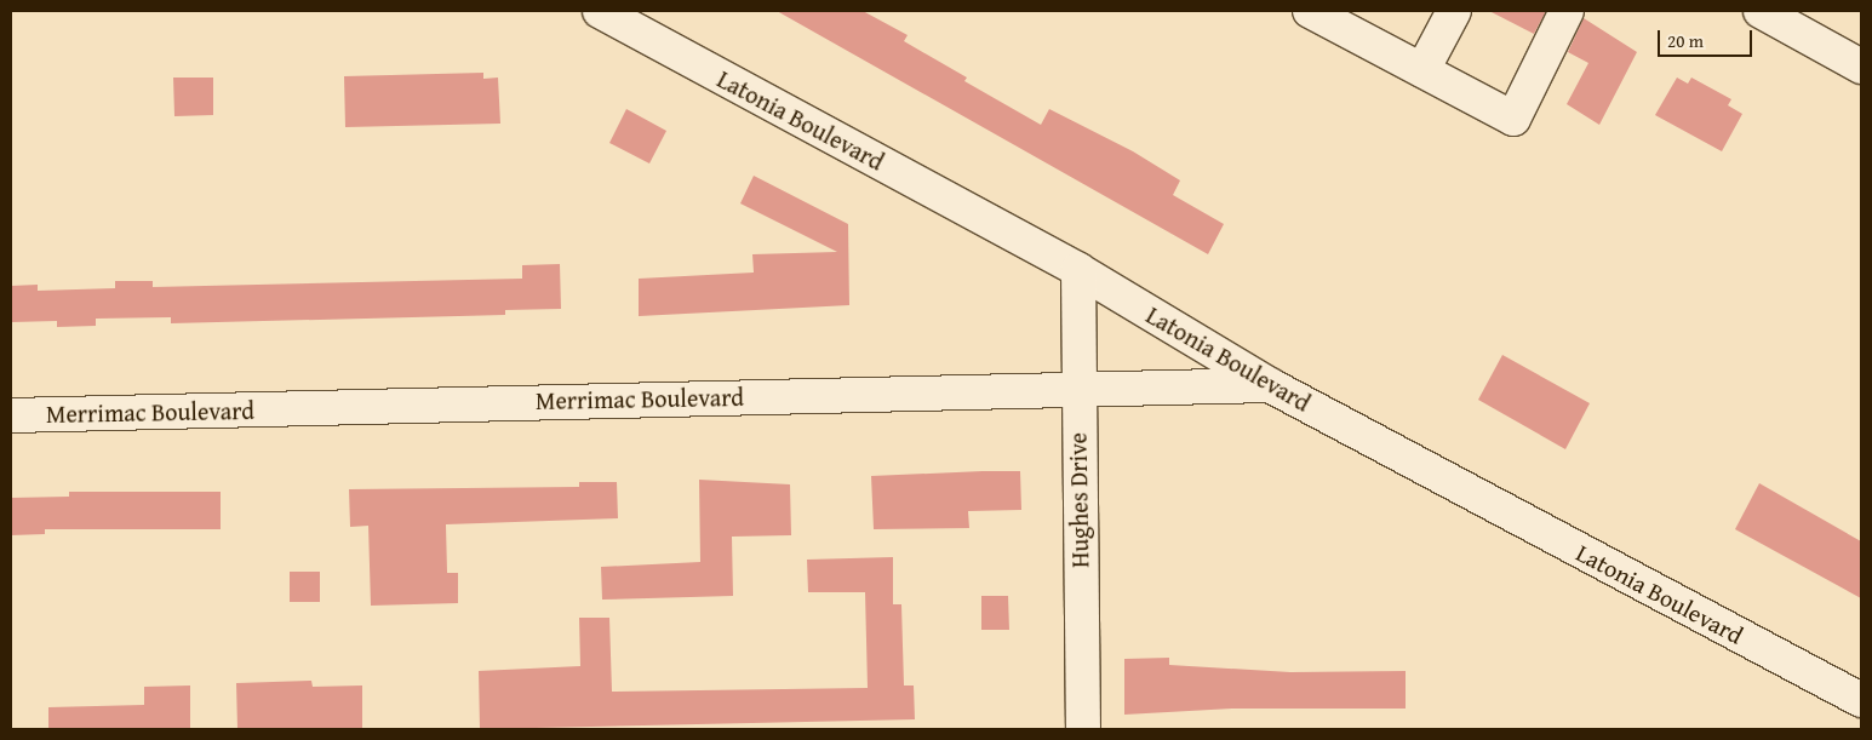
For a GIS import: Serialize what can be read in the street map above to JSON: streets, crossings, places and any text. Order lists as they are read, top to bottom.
{
  "streets": {
    "street": ["Latonia Boulevard", "Merrimac Boulevard", "Hughes Drive"]
  },
  "crossings": [
    ["Latonia Boulevard", "Merrimac Boulevard"],
    ["Latonia Boulevard", "Hughes Drive"],
    ["Merrimac Boulevard", "Hughes Drive"]
  ],
  "scale_bar": "20 m"
}
